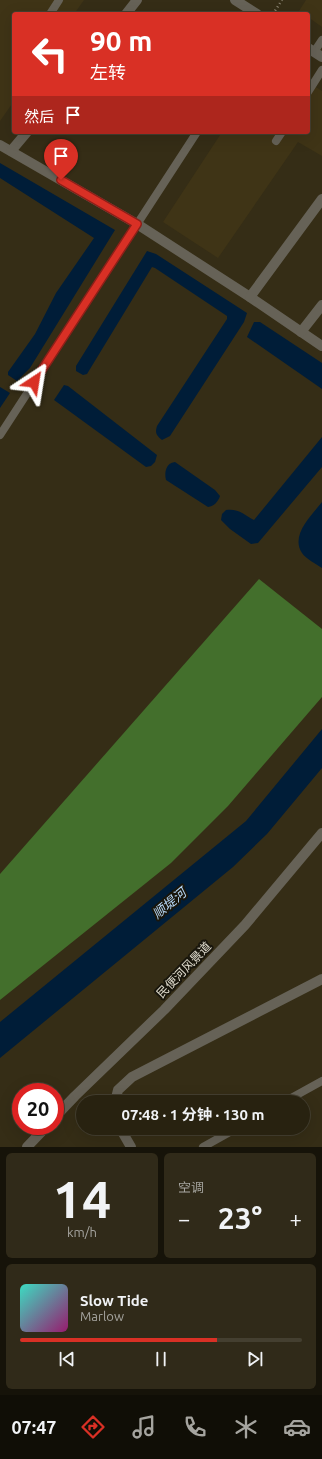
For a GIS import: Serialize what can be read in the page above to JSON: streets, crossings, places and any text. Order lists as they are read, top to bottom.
{
  "streets": {
    "street": ["民便河风景道"]
  },
  "water": ["顺堤河"],
  "page": {
    "turn": ["90 m", "左转"],
    "then": "然后",
    "limit": "20",
    "trip": "07:48 · 1 分钟 · 130 m",
    "tile": [
      ["14", "km/h"],
      "空调"
    ],
    "heat": ["−", "23°", "+"],
    "song": ["Slow Tide", "Marlow"],
    "tabs": "07:47"
  }
}
